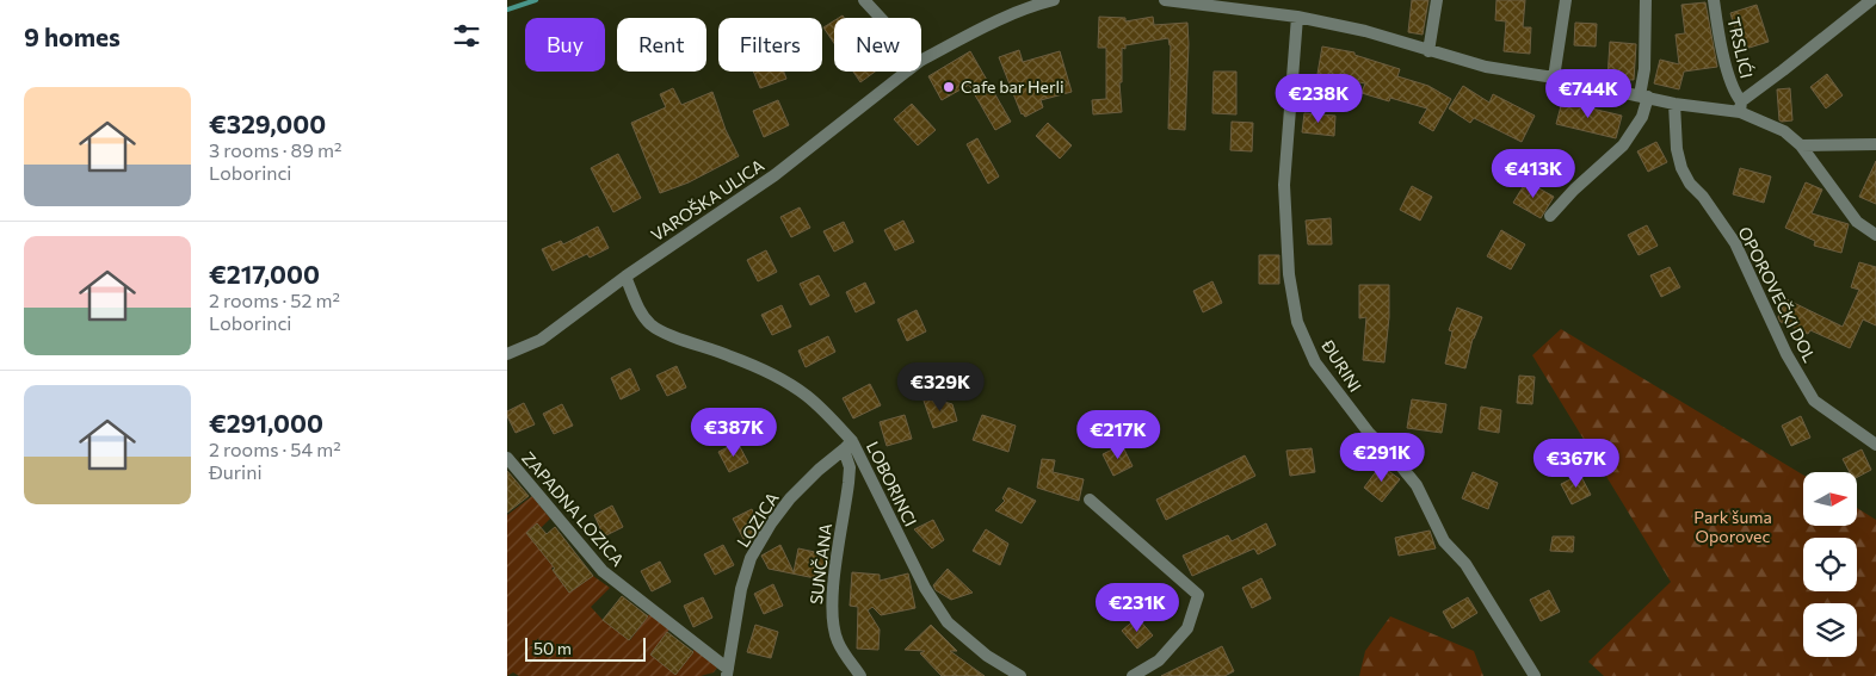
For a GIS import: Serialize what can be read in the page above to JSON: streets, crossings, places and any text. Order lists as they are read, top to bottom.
{
  "streets": {
    "street": [
      "TRSLIĆI",
      "VAROŠKA ULICA",
      "OPOROVEČKI DOL",
      "ĐURINI",
      "LOBORINCI",
      "ZAPADNA LOZICA",
      "LOZICA",
      "SUNČANA"
    ]
  },
  "crossings": [
    ["VAROŠKA ULICA", "LOBORINCI"],
    ["LOBORINCI", "LOZICA"],
    ["LOBORINCI", "SUNČANA"],
    ["ZAPADNA LOZICA", "LOZICA"],
    ["LOZICA", "SUNČANA"]
  ],
  "parks": ["Park šuma Oporovec"],
  "places": ["Cafe bar Herli"],
  "scale_bar": "50 m",
  "north": "right",
  "page": {
    "heading": "9 homes",
    "chip": [
      "Buy",
      "Rent",
      "Filters",
      "New"
    ],
    "price": [
      "€744K",
      "€238K",
      "€413K",
      "€329K",
      "€387K",
      "€217K",
      "€291K",
      "€367K",
      "€231K"
    ],
    "list": [
      {
        "name": "€329,000",
        "note": "3 rooms · 89 m² · Loborinci"
      },
      {
        "name": "€217,000",
        "note": "2 rooms · 52 m² · Loborinci"
      },
      {
        "name": "€291,000",
        "note": "2 rooms · 54 m² · Đurini"
      }
    ],
    "scale": "50 m"
  }
}
